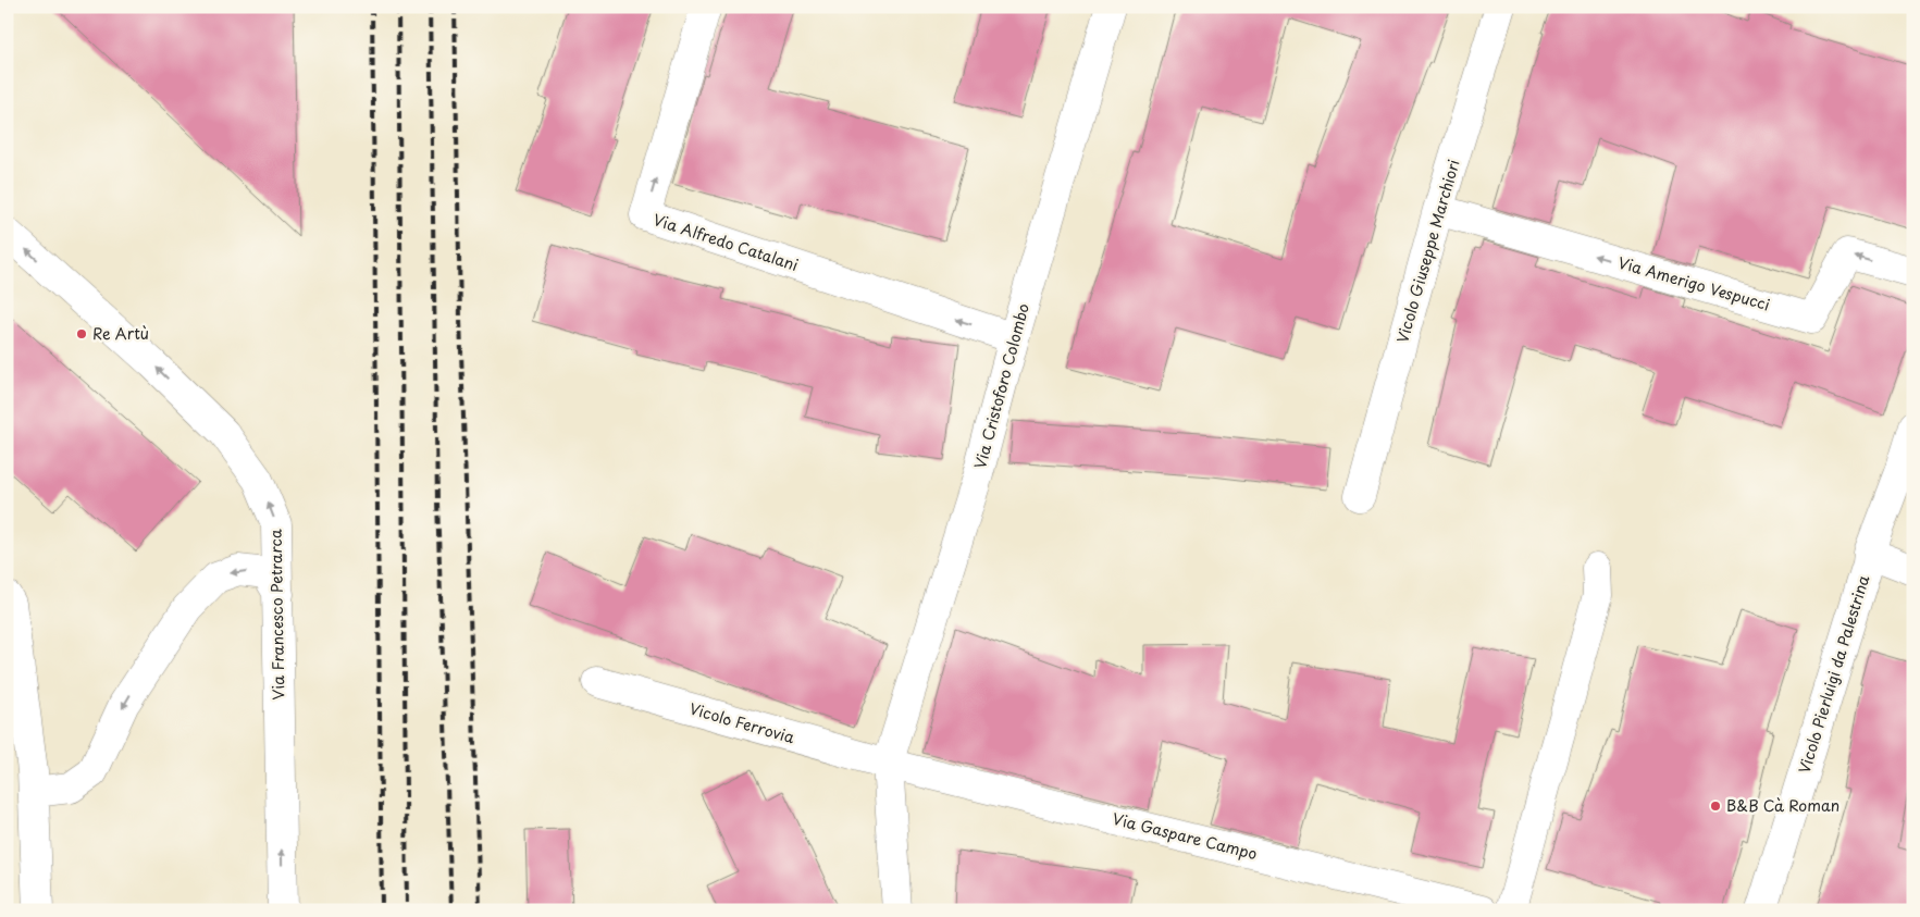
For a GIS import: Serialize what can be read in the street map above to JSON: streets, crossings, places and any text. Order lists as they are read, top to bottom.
{
  "streets": {
    "street": [
      "Via Alfredo Catalani",
      "Vicolo Giuseppe Marchiori",
      "Via Amerigo Vespucci",
      "Via Cristoforo Colombo",
      "Via Francesco Petrarca",
      "Vicolo Pierluigi da Palestrina",
      "Vicolo Ferrovia",
      "Via Gaspare Campo"
    ]
  },
  "crossings": [
    ["Via Alfredo Catalani", "Via Cristoforo Colombo"],
    ["Vicolo Giuseppe Marchiori", "Via Amerigo Vespucci"],
    ["Via Cristoforo Colombo", "Vicolo Ferrovia"],
    ["Via Cristoforo Colombo", "Via Gaspare Campo"],
    ["Vicolo Ferrovia", "Via Gaspare Campo"]
  ],
  "one_way": ["Via Amerigo Vespucci"],
  "places": ["Re Artù", "B&B Cà Roman"]
}
